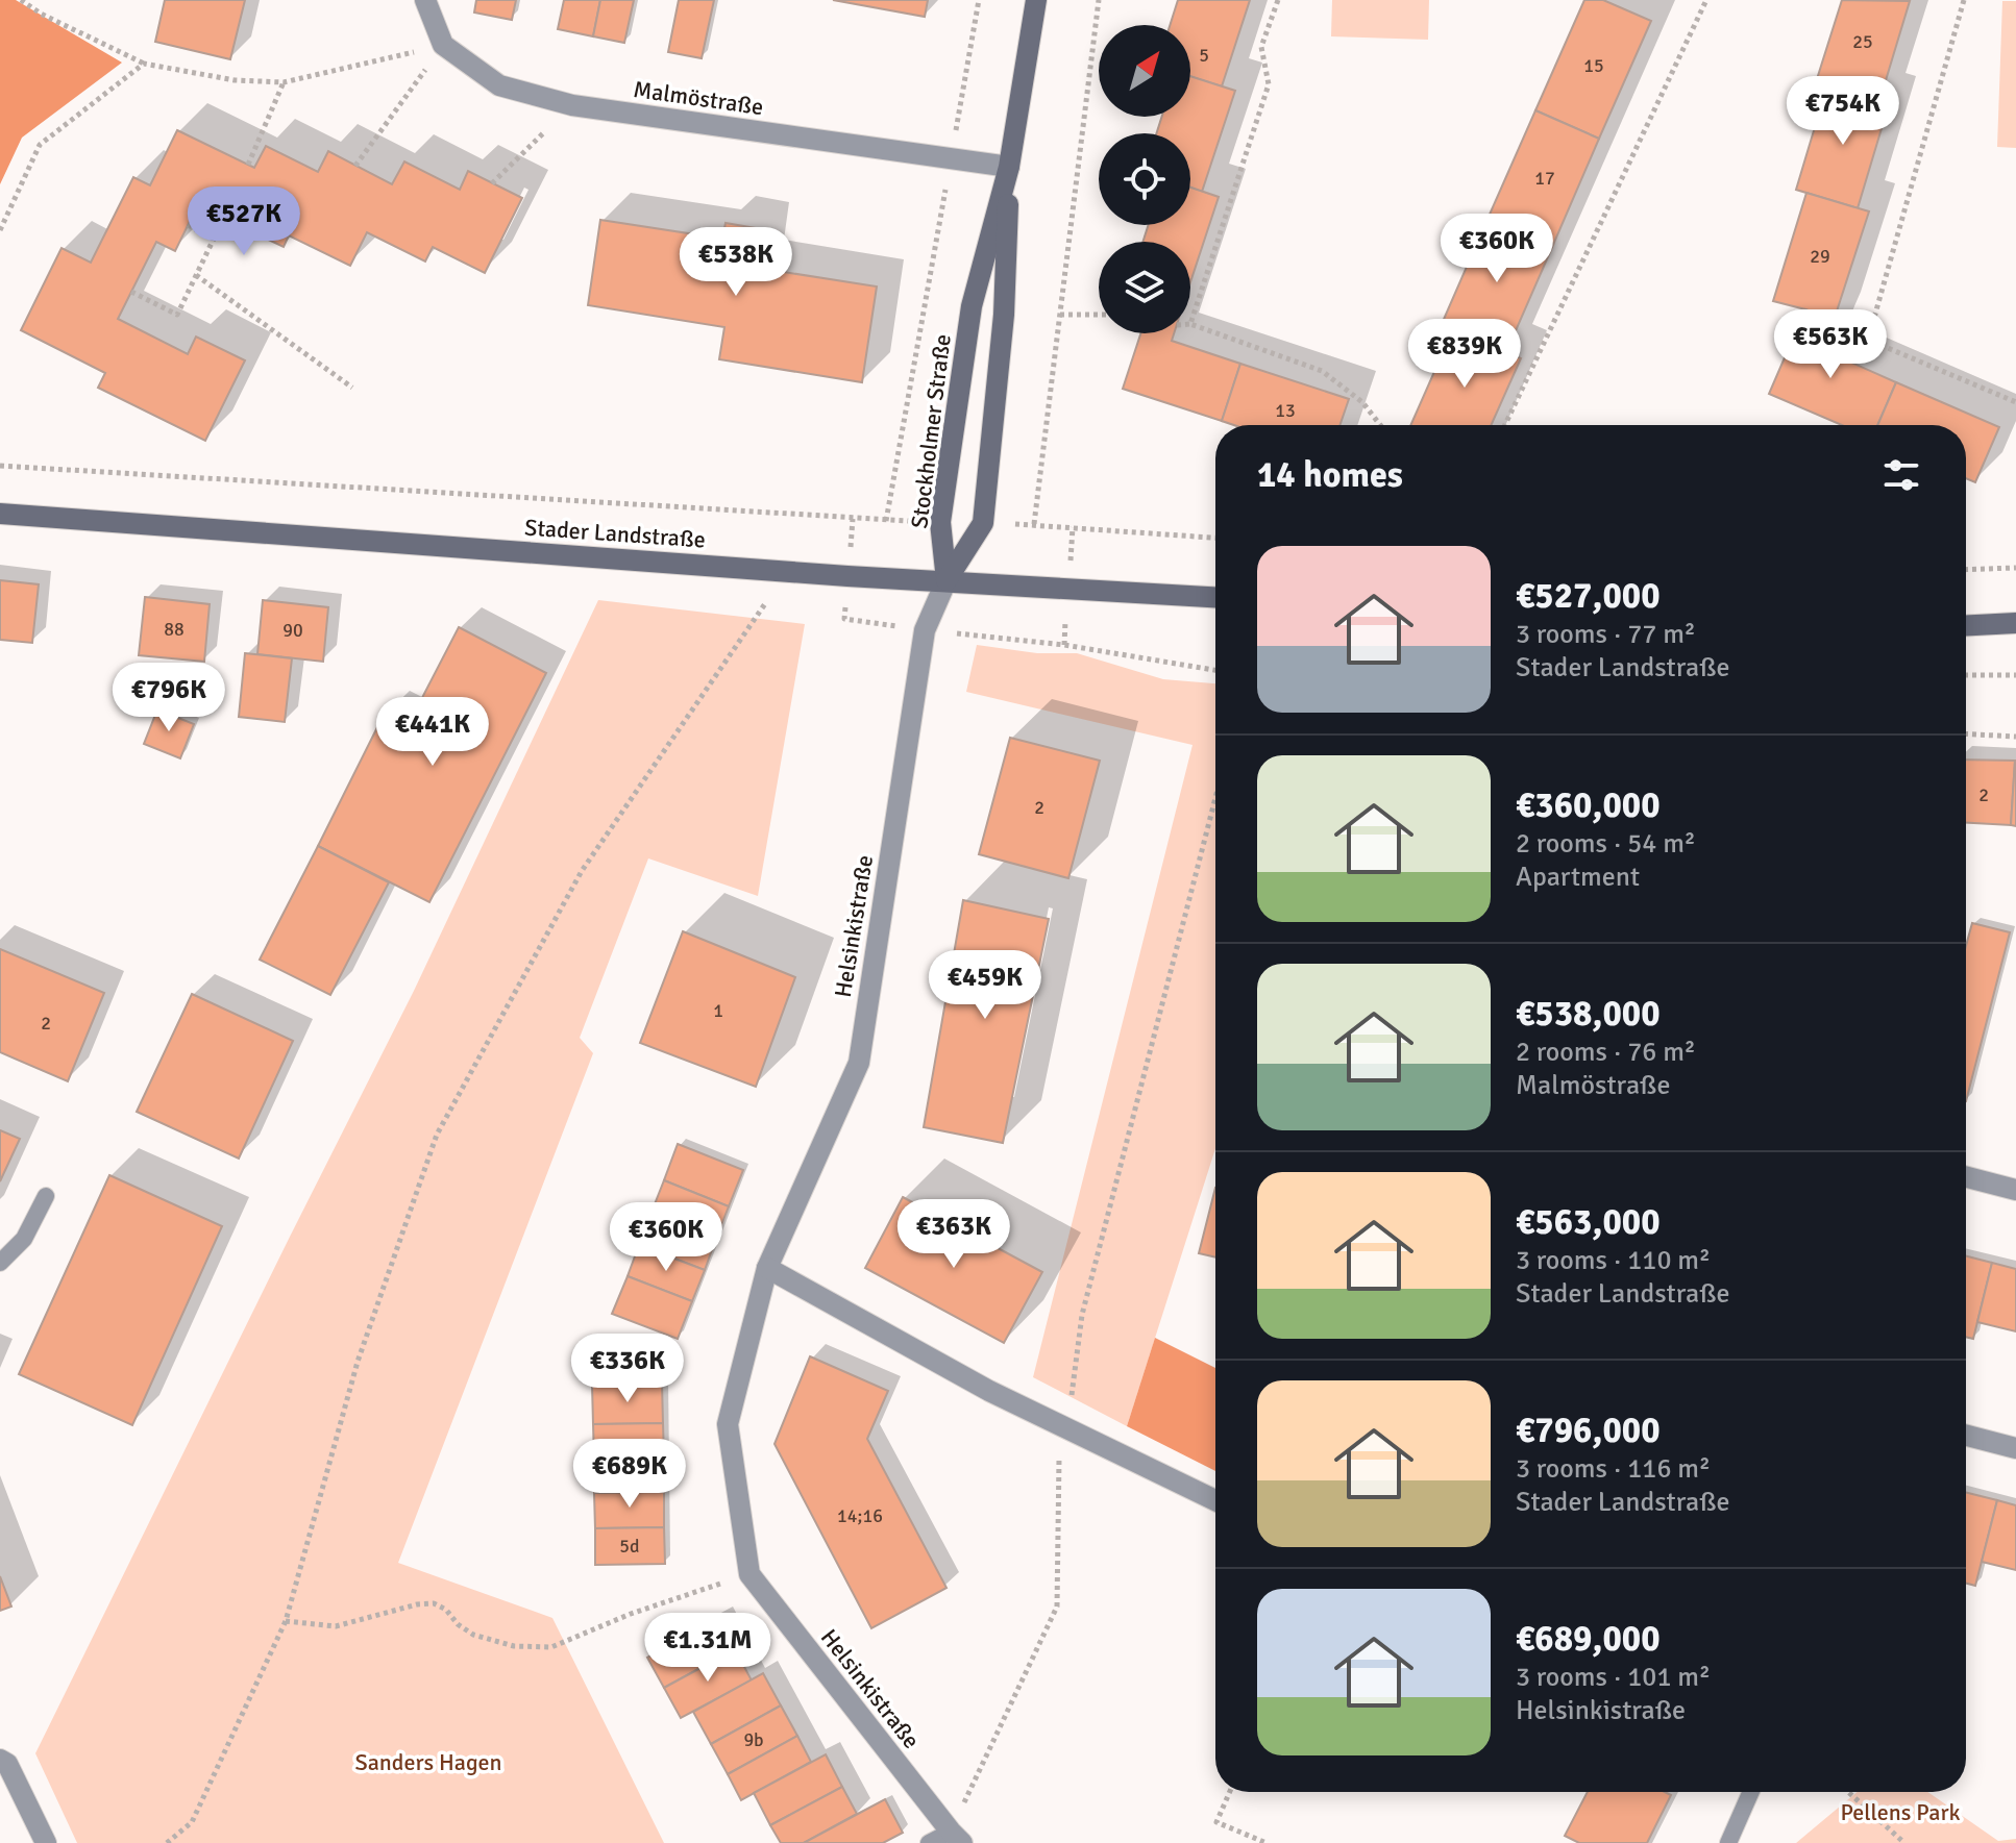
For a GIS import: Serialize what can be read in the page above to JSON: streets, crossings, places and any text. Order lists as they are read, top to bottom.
{
  "streets": {
    "street": [
      "Malmöstraße",
      "Stockholmer Straße",
      "Stader Landstraße",
      "Helsinkistraße"
    ]
  },
  "crossings": [
    ["Malmöstraße", "Stockholmer Straße"],
    ["Stockholmer Straße", "Stader Landstraße"],
    ["Stockholmer Straße", "Helsinkistraße"],
    ["Stader Landstraße", "Helsinkistraße"]
  ],
  "parks": ["Sanders Hagen", "Pellens Park"],
  "house_numbers": [
    "25",
    "5",
    "15",
    "17",
    "29",
    "13",
    "88",
    "90",
    "2",
    "2",
    "1",
    "2",
    "14;16",
    "5d",
    "9b"
  ],
  "north": "top right",
  "page": {
    "price": [
      "€754K",
      "€527K",
      "€360K",
      "€538K",
      "€563K",
      "€839K",
      "€796K",
      "€441K",
      "€459K",
      "€363K",
      "€360K",
      "€336K",
      "€689K",
      "€1.31M"
    ],
    "heading": "14 homes",
    "list": [
      {
        "name": "€527,000",
        "note": "3 rooms · 77 m² · Stader Landstraße"
      },
      {
        "name": "€360,000",
        "note": "2 rooms · 54 m² · Apartment"
      },
      {
        "name": "€538,000",
        "note": "2 rooms · 76 m² · Malmöstraße"
      },
      {
        "name": "€563,000",
        "note": "3 rooms · 110 m² · Stader Landstraße"
      },
      {
        "name": "€796,000",
        "note": "3 rooms · 116 m² · Stader Landstraße"
      },
      {
        "name": "€689,000",
        "note": "3 rooms · 101 m² · Helsinkistraße"
      }
    ]
  }
}
